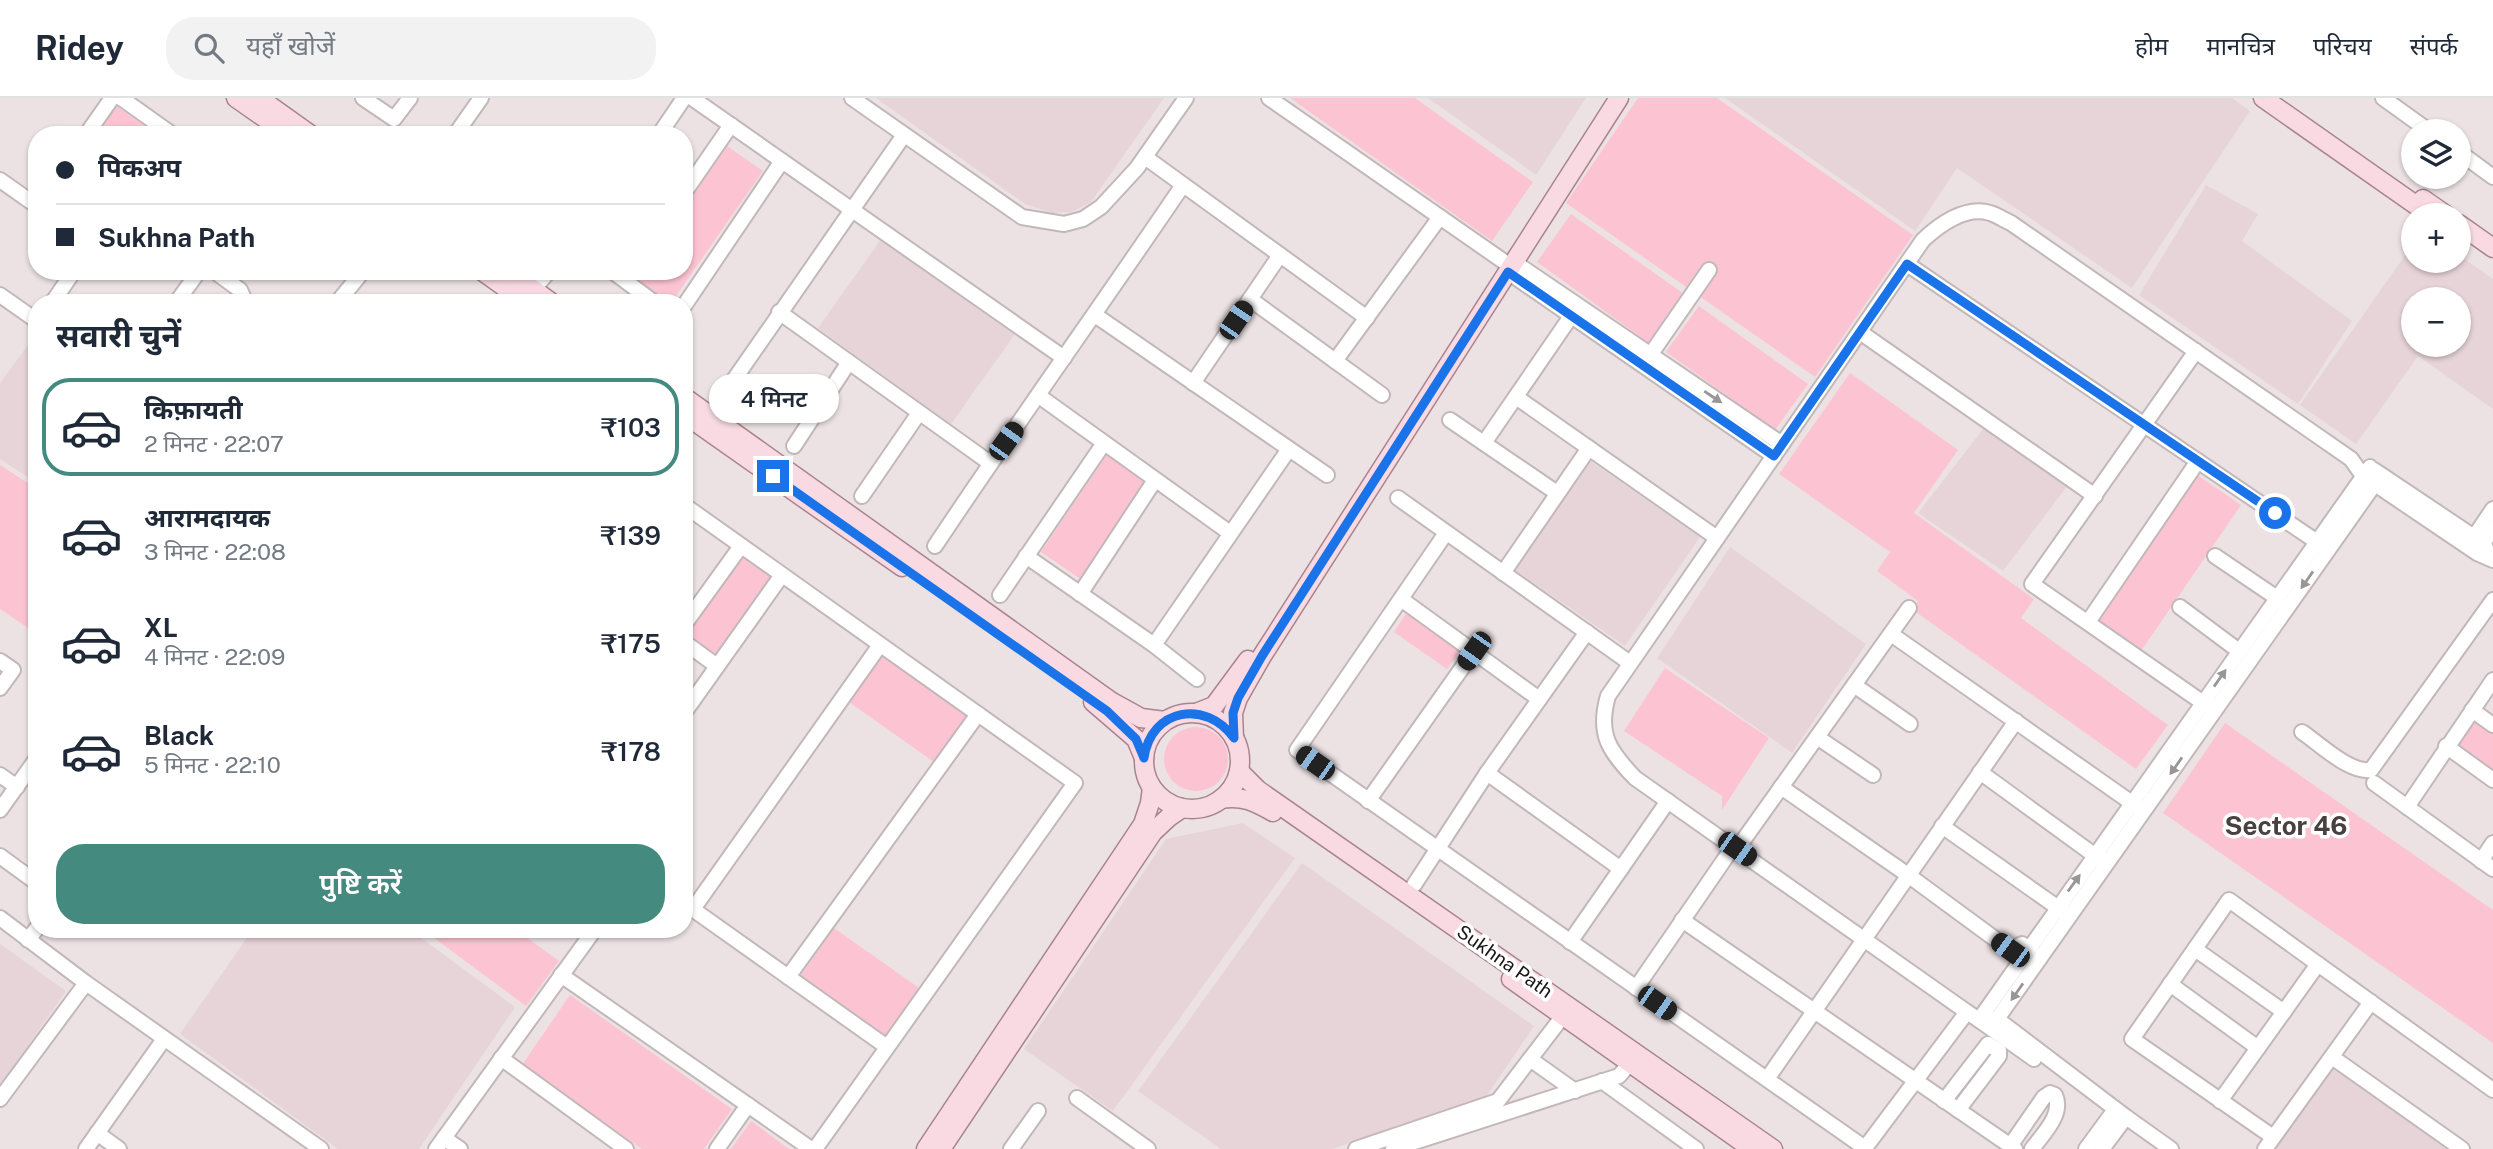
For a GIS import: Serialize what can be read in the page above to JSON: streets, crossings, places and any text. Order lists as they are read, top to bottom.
{
  "streets": {
    "main road": ["Sukhna Path"]
  },
  "districts": ["Sector 46"],
  "page": {
    "header": "Ridey",
    "search": "यहाँ खोजें",
    "nav": [
      "होम",
      "मानचित्र",
      "परिचय",
      "संपर्क"
    ],
    "map_buttons": ["+", "−"],
    "banner": ["पिकअप", "Sukhna Path"],
    "heading": "सवारी चुनें",
    "bubble": "4 मिनट",
    "list": [
      {
        "name": "किफ़ायती",
        "note": "2 मिनट · 22:07",
        "value": "₹103"
      },
      {
        "name": "आरामदायक",
        "note": "3 मिनट · 22:08",
        "value": "₹139"
      },
      {
        "name": "XL",
        "note": "4 मिनट · 22:09",
        "value": "₹175"
      },
      {
        "name": "Black",
        "note": "5 मिनट · 22:10",
        "value": "₹178"
      }
    ],
    "buttons": "पुष्टि करें"
  }
}
